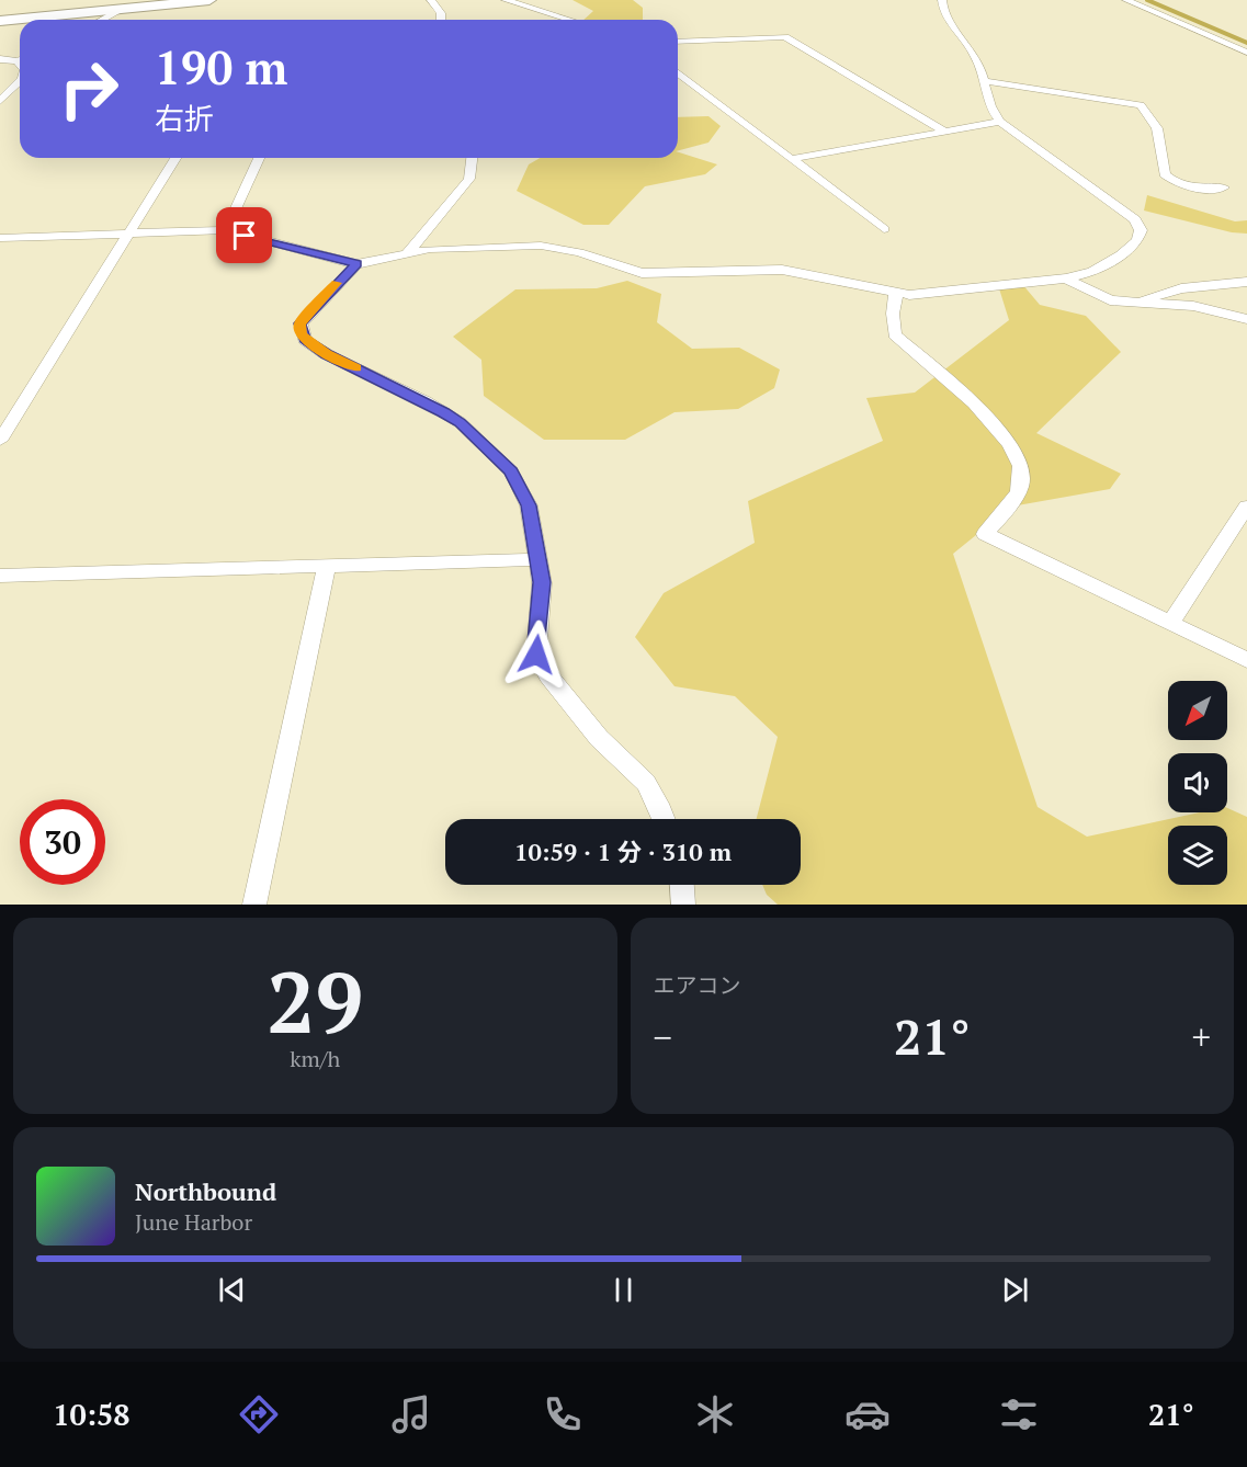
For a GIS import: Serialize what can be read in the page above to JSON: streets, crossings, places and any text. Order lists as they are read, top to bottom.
{
  "north": "bottom left",
  "page": {
    "turn": ["190 m", "右折"],
    "limit": "30",
    "trip": "10:59 · 1 分 · 310 m",
    "tile": [
      ["29", "km/h"],
      "エアコン"
    ],
    "heat": ["−", "21°", "+"],
    "song": ["Northbound", "June Harbor"],
    "tabs": ["10:58", "21°"]
  }
}
